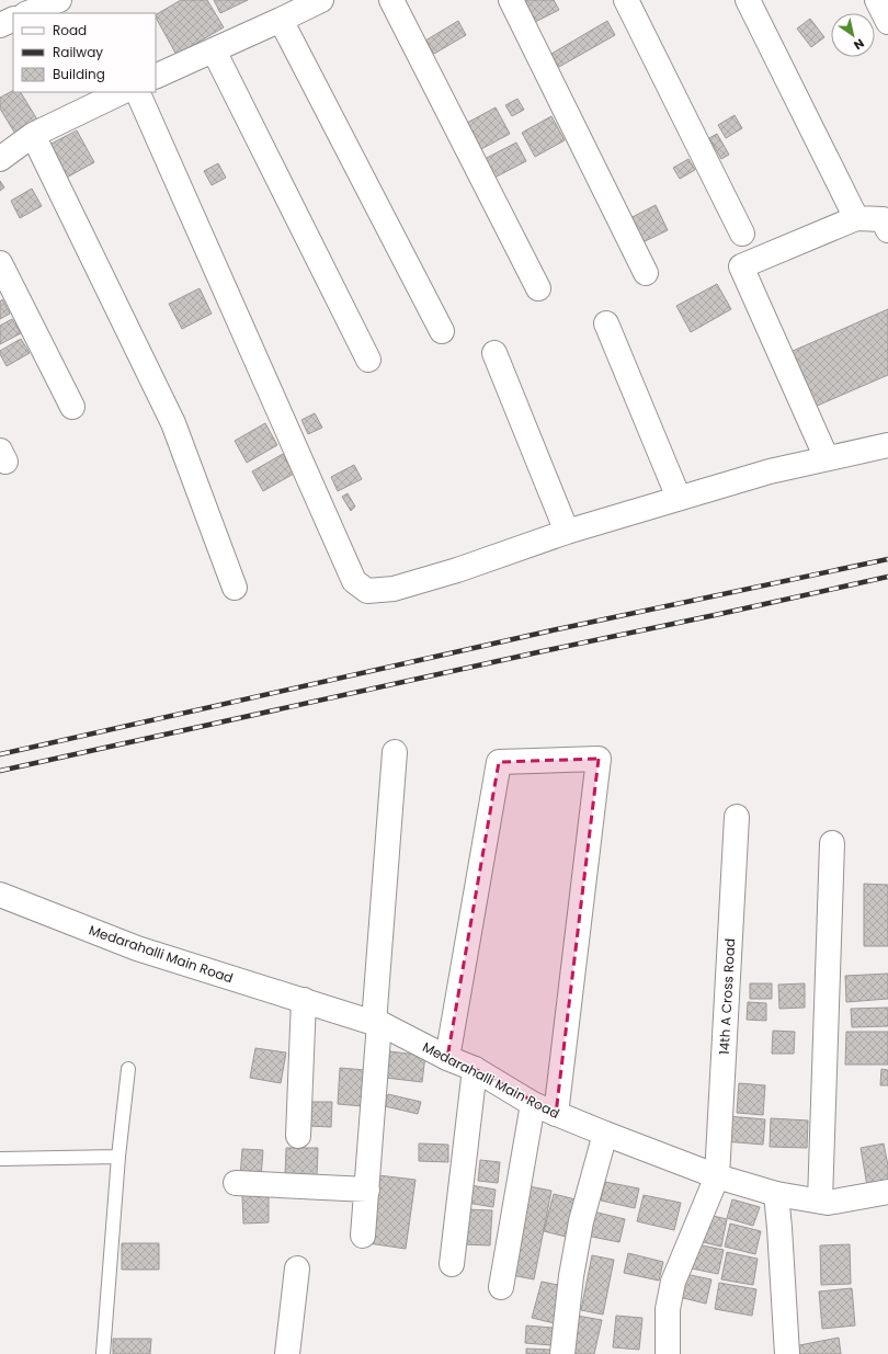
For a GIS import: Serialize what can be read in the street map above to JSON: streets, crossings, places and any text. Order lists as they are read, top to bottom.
{
  "streets": {
    "street": ["Medarahalli Main Road", "14th A Cross Road"]
  },
  "crossings": [
    ["Medarahalli Main Road", "14th A Cross Road"]
  ],
  "legend": ["Road", "Railway", "Building"],
  "north": "bottom right"
}
